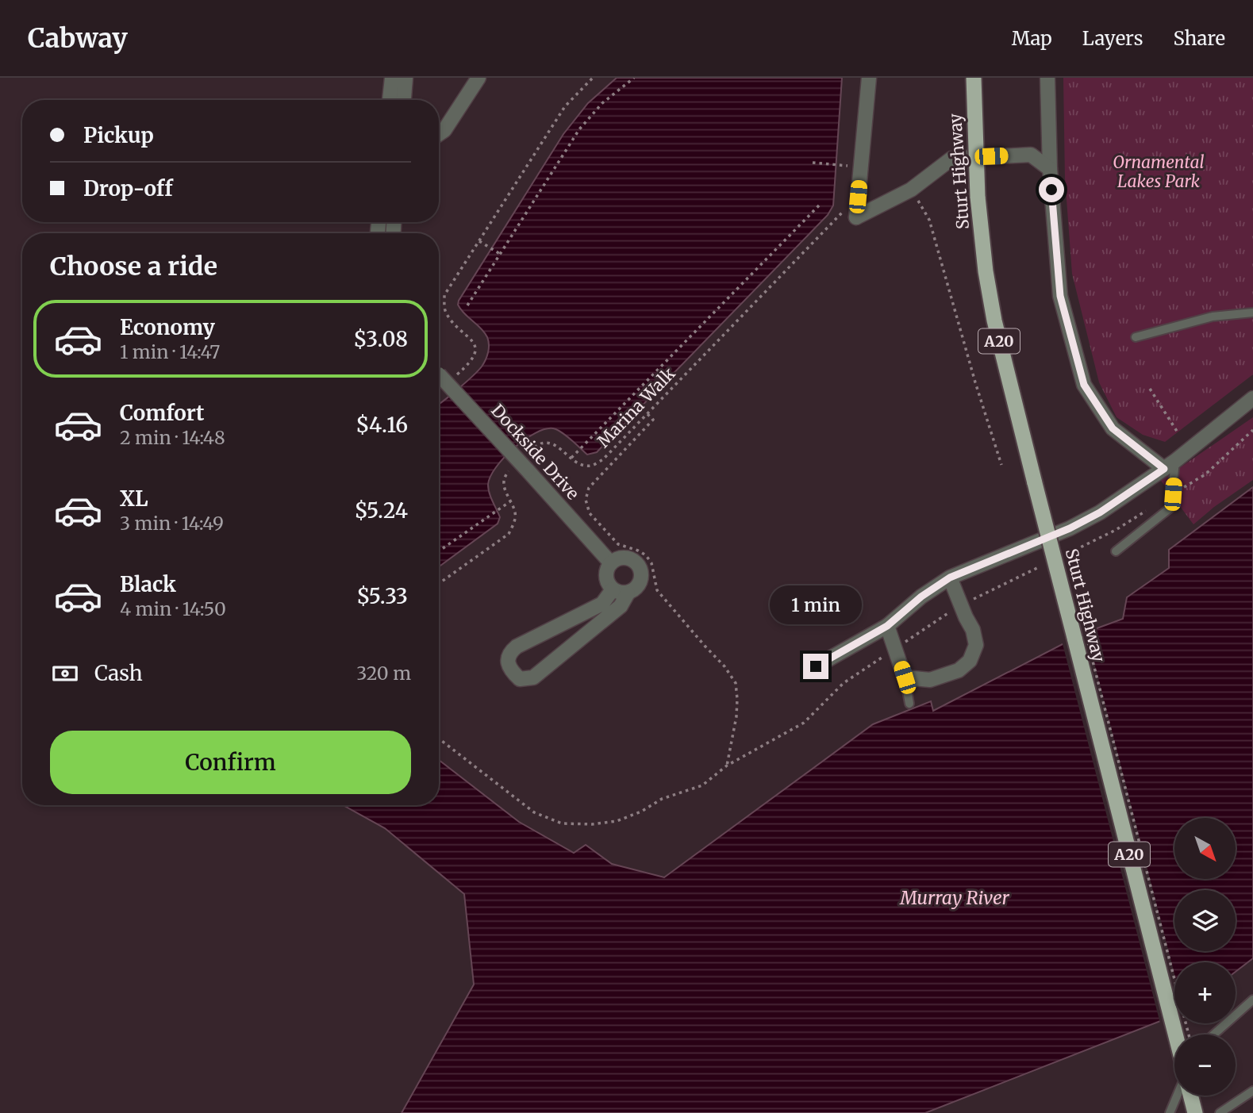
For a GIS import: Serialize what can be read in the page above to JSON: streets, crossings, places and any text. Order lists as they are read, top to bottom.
{
  "streets": {
    "highway": ["Sturt Highway", "A20"],
    "street": ["Dockside Drive"],
    "path": ["Marina Walk"]
  },
  "water": ["Murray River"],
  "parks": ["Ornamental Lakes Park"],
  "north": "bottom right",
  "page": {
    "header": "Cabway",
    "nav": ["Map", "Layers", "Share"],
    "banner": ["Pickup", "Drop-off"],
    "heading": "Choose a ride",
    "list": [
      {
        "name": "Economy",
        "note": "1 min · 14:47",
        "value": "$3.08"
      },
      {
        "name": "Comfort",
        "note": "2 min · 14:48",
        "value": "$4.16"
      },
      {
        "name": "XL",
        "note": "3 min · 14:49",
        "value": "$5.24"
      },
      {
        "name": "Black",
        "note": "4 min · 14:50",
        "value": "$5.33"
      }
    ],
    "bubble": "1 min",
    "pay": ["Cash", "320 m"],
    "buttons": "Confirm",
    "map_buttons": ["+", "−"]
  }
}
